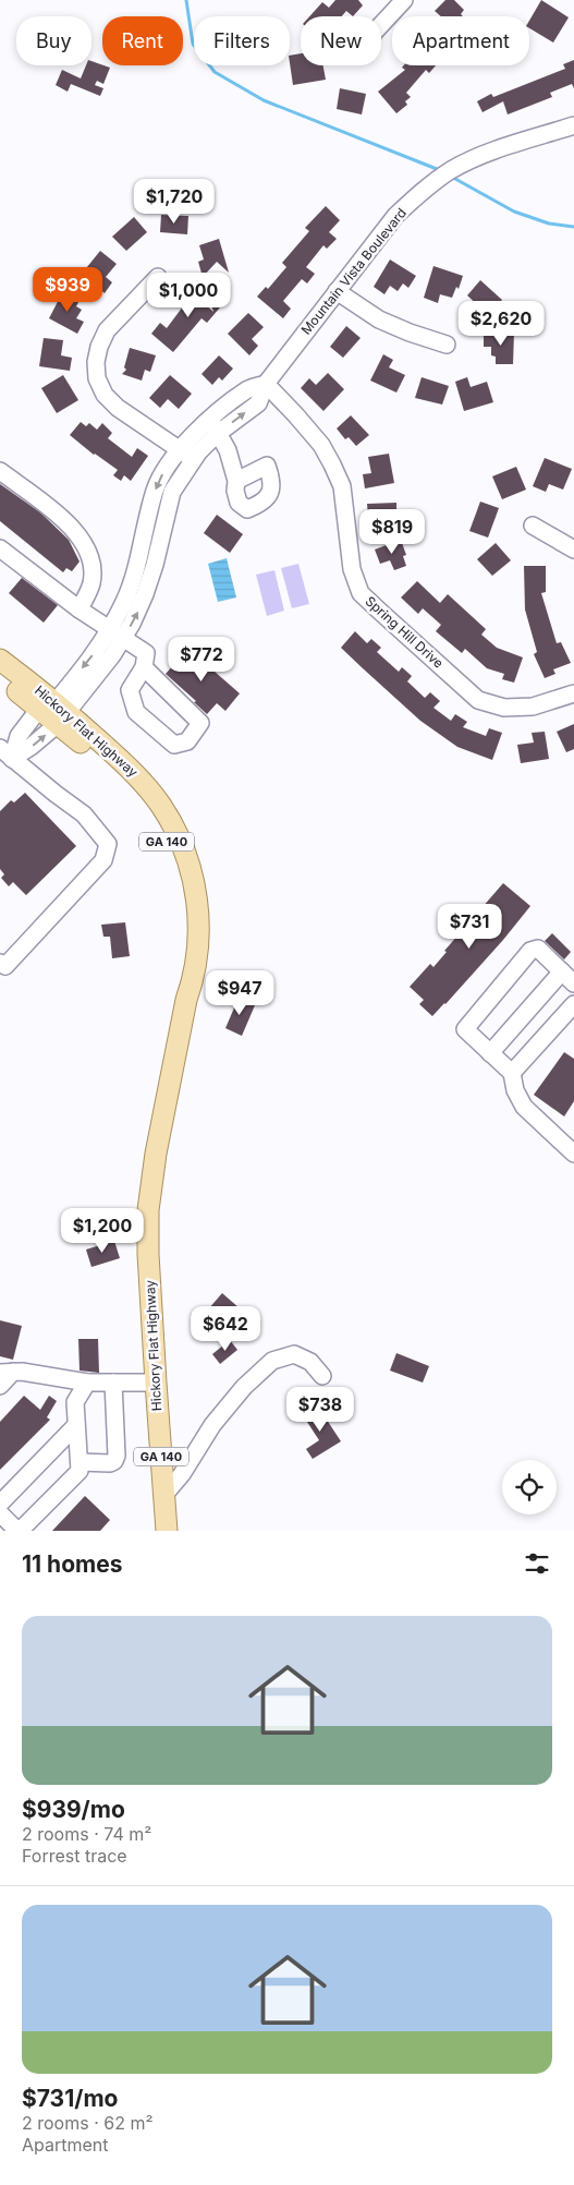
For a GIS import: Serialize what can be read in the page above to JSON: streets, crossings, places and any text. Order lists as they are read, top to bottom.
{
  "streets": {
    "main road": ["Hickory Flat Highway", "GA 140"],
    "street": ["Mountain Vista Boulevard", "Spring Hill Drive"]
  },
  "crossings": [
    ["Mountain Vista Boulevard", "Spring Hill Drive"],
    ["Mountain Vista Boulevard", "Hickory Flat Highway"]
  ],
  "page": {
    "chip": [
      "Buy",
      "Rent",
      "Filters",
      "New",
      "Apartment"
    ],
    "price": [
      "$1,720",
      "$939",
      "$1,000",
      "$2,620",
      "$819",
      "$772",
      "$731",
      "$947",
      "$1,200",
      "$642",
      "$738"
    ],
    "heading": "11 homes",
    "list": [
      {
        "name": "$939/mo",
        "note": "2 rooms · 74 m² · Forrest trace"
      },
      {
        "name": "$731/mo",
        "note": "2 rooms · 62 m² · Apartment"
      }
    ]
  }
}
